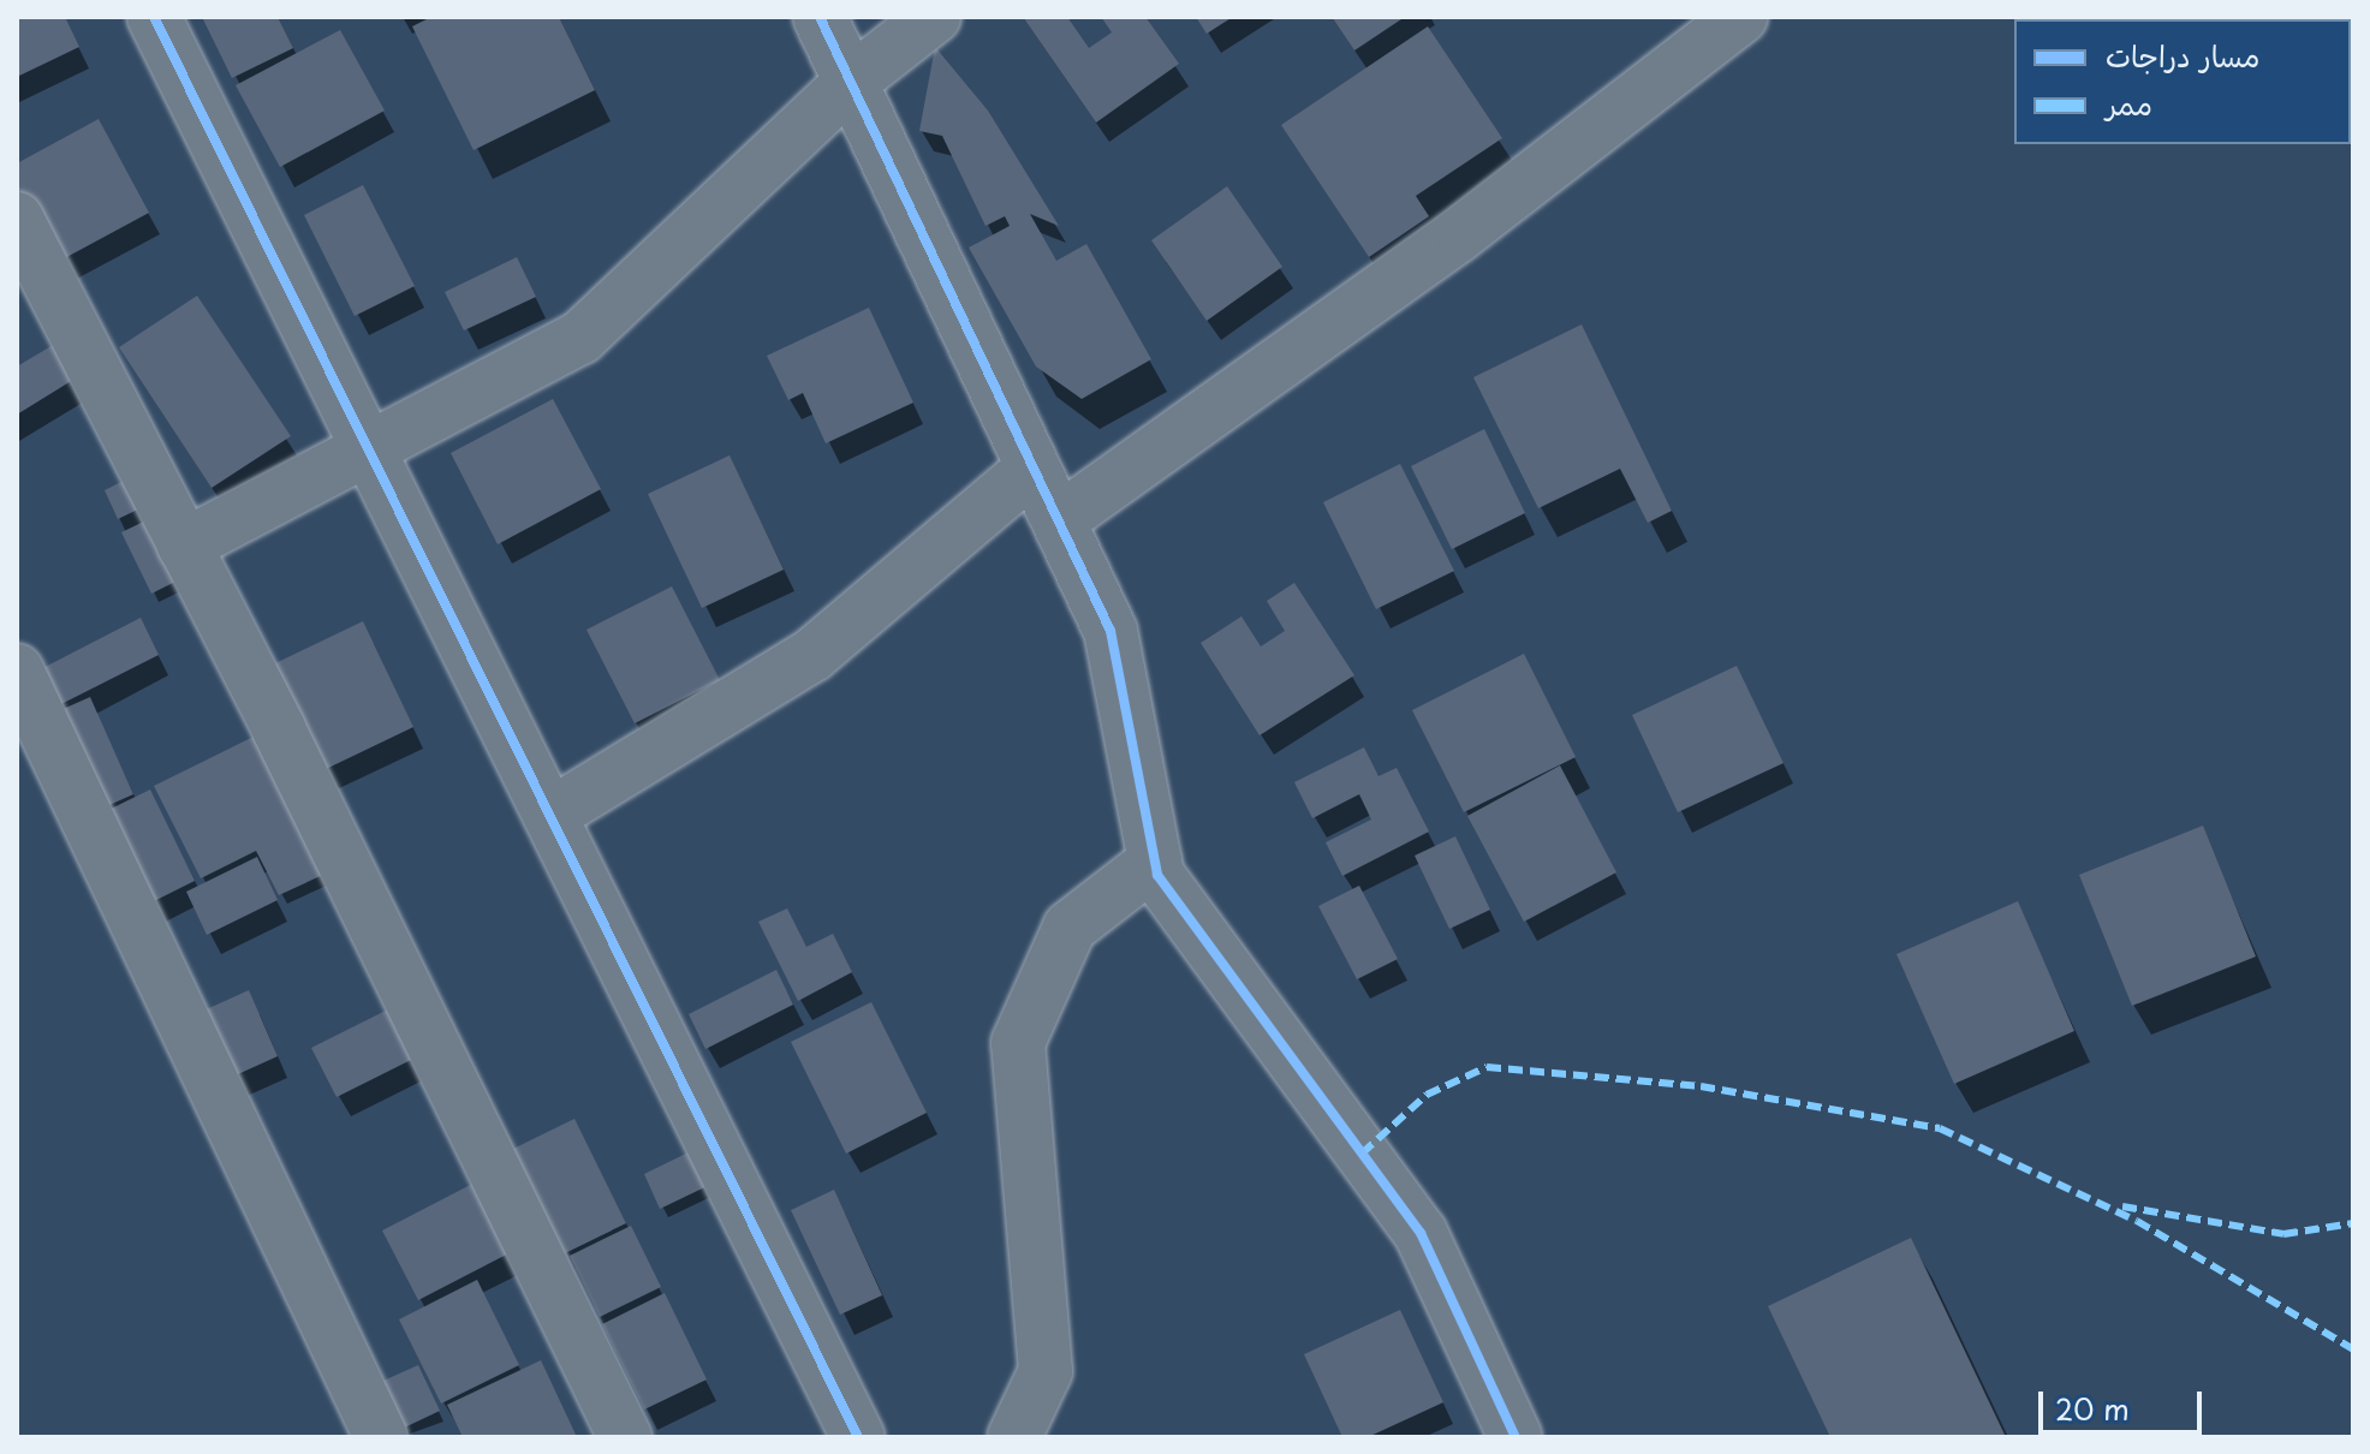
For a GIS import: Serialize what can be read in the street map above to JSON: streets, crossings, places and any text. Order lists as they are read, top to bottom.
{
  "legend": ["مسار دراجات", "ممر"],
  "scale_bar": "20 m"
}
